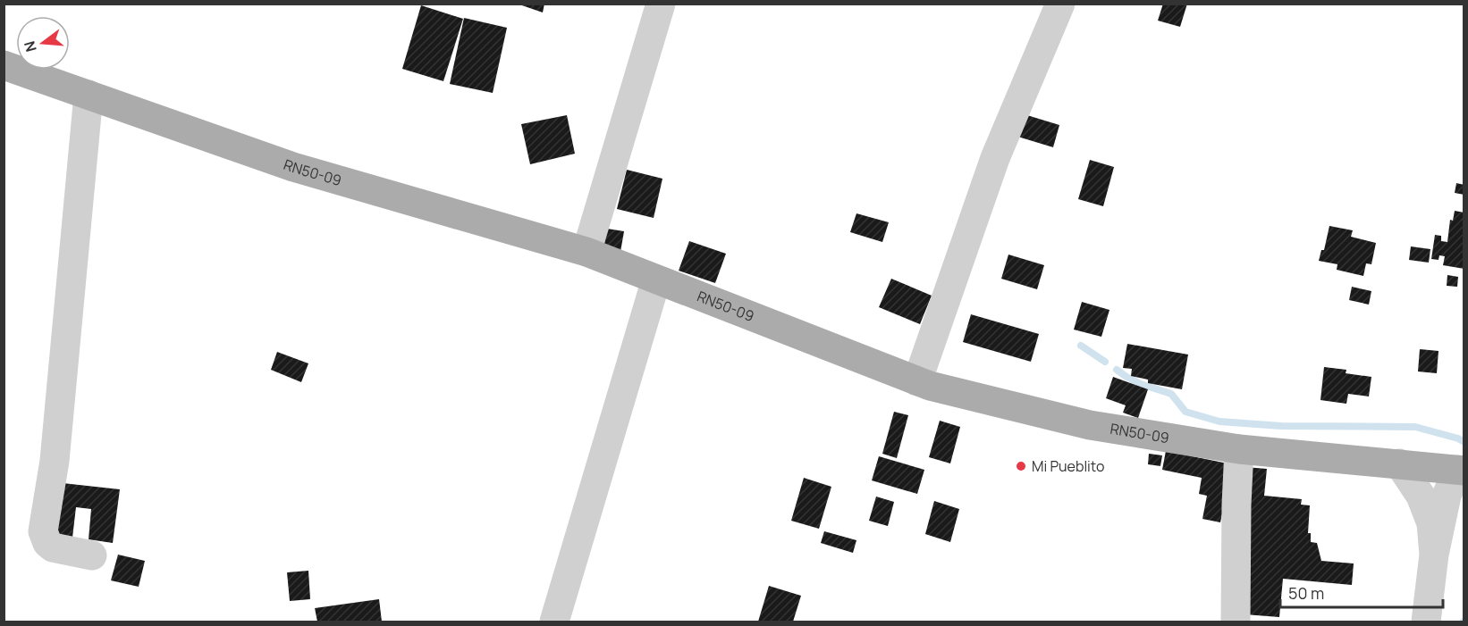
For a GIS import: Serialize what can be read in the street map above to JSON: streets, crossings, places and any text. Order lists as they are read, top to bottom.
{
  "streets": {
    "main road": ["RN50-09"]
  },
  "places": ["Mi Pueblito"],
  "scale_bar": "50 m",
  "north": "left"
}
